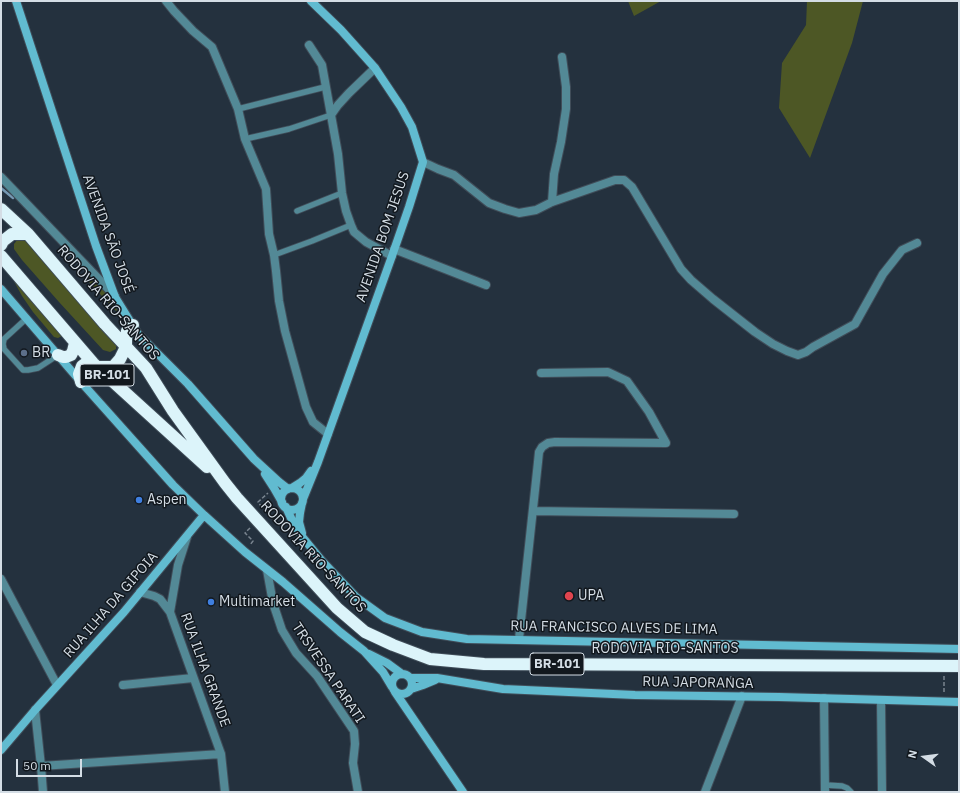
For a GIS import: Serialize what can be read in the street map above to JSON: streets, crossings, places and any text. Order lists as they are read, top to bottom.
{
  "streets": {
    "highway": ["RODOVIA RIO-SANTOS", "BR-101"],
    "main road": [
      "AVENIDA SÃO JOSÉ",
      "AVENIDA BOM JESUS",
      "RUA ILHA DA GIPOIA",
      "RUA FRANCISCO ALVES DE LIMA",
      "RUA JAPORANGA"
    ],
    "street": ["RUA ILHA GRANDE", "TRSVESSA PARATI"]
  },
  "crossings": [
    ["AVENIDA SÃO JOSÉ", "AVENIDA BOM JESUS"],
    ["AVENIDA SÃO JOSÉ", "RUA FRANCISCO ALVES DE LIMA"],
    ["AVENIDA BOM JESUS", "RUA FRANCISCO ALVES DE LIMA"],
    ["RUA ILHA DA GIPOIA", "RUA ILHA GRANDE"]
  ],
  "places": [
    "BR",
    "Aspen",
    "UPA",
    "Multimarket"
  ],
  "scale_bar": "50 m",
  "north": "left"
}
